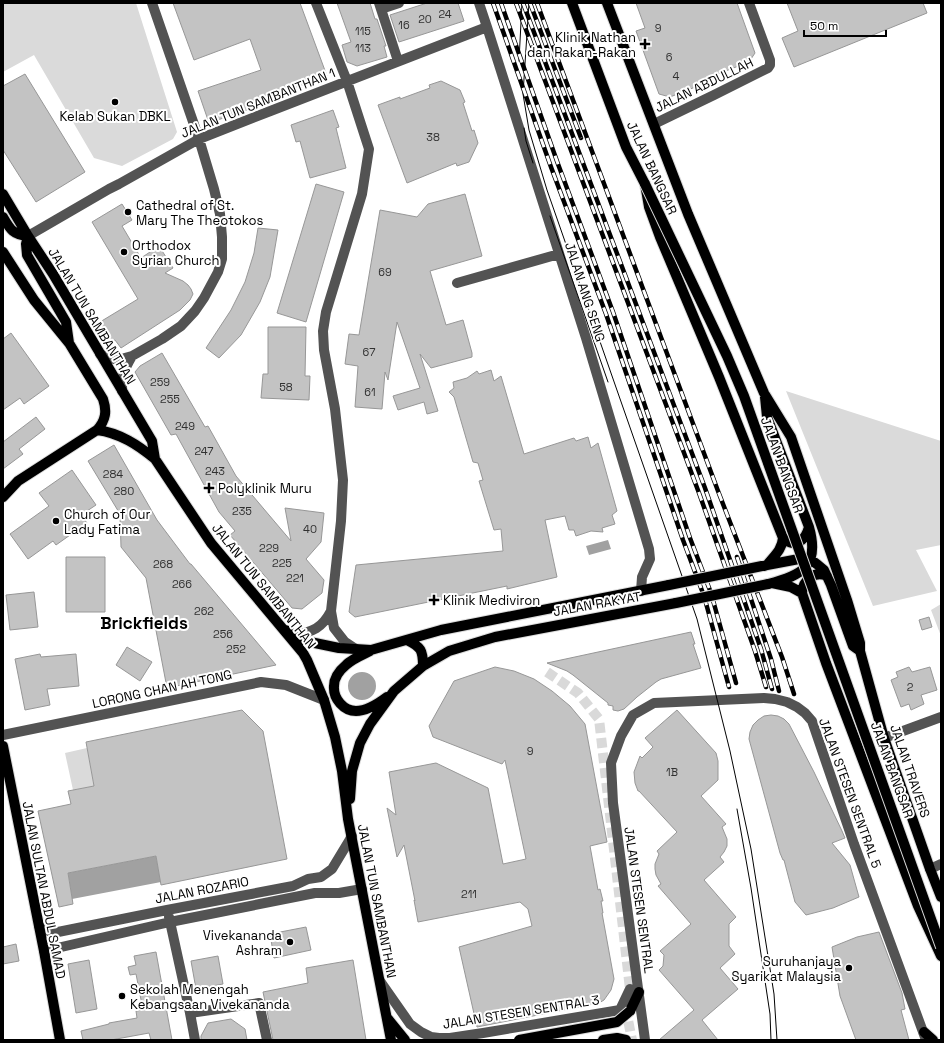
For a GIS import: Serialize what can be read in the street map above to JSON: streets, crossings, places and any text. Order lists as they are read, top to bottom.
{
  "streets": {
    "main road": [
      "JALAN BANGSAR",
      "JALAN TUN SAMBANTHAN",
      "JALAN RAKYAT",
      "JALAN TRAVERS",
      "JALAN SULTAN ABDUL SAMAD"
    ],
    "street": [
      "JALAN ABDULLAH",
      "JALAN TUN SAMBANTHAN 1",
      "JALAN ANG SENG",
      "LORONG CHAN AH TONG",
      "JALAN STESEN SENTRAL 5",
      "JALAN ROZARIO",
      "JALAN STESEN SENTRAL",
      "JALAN STESEN SENTRAL 3"
    ]
  },
  "crossings": [
    ["JALAN ABDULLAH", "JALAN BANGSAR"],
    ["JALAN TUN SAMBANTHAN 1", "JALAN ANG SENG"],
    ["JALAN TUN SAMBANTHAN 1", "JALAN TUN SAMBANTHAN"],
    ["JALAN BANGSAR", "JALAN TRAVERS"],
    ["JALAN ANG SENG", "JALAN RAKYAT"],
    ["JALAN TUN SAMBANTHAN", "JALAN RAKYAT"],
    ["JALAN TUN SAMBANTHAN", "LORONG CHAN AH TONG"],
    ["JALAN TUN SAMBANTHAN", "JALAN ROZARIO"],
    ["JALAN TUN SAMBANTHAN", "JALAN STESEN SENTRAL 3"],
    ["JALAN STESEN SENTRAL 5", "JALAN STESEN SENTRAL"],
    ["JALAN SULTAN ABDUL SAMAD", "JALAN ROZARIO"],
    ["JALAN STESEN SENTRAL", "JALAN STESEN SENTRAL 3"]
  ],
  "districts": ["Brickfields"],
  "places": {
    "health": ["Klinik Nathan dan Rakan-Rakan", "Polyklinik Muru", "Klinik Mediviron"],
    "other": [
      "Kelab Sukan DBKL",
      "Cathedral of St. Mary The Theotokos",
      "Orthodox Syrian Church",
      "Church of Our Lady Fatima",
      "Vivekananda Ashram",
      "Suruhanjaya Syarikat Malaysia",
      "Sekolah Menengah Kebangsaan Vivekananda"
    ]
  },
  "house_numbers": [
    "24",
    "20",
    "16",
    "9",
    "115",
    "113",
    "6",
    "4",
    "38",
    "69",
    "67",
    "259",
    "58",
    "61",
    "255",
    "249",
    "247",
    "243",
    "284",
    "280",
    "235",
    "40",
    "229",
    "225",
    "268",
    "221",
    "266",
    "262",
    "256",
    "252",
    "2",
    "9",
    "1B",
    "211"
  ],
  "scale_bar": "50 m"
}
